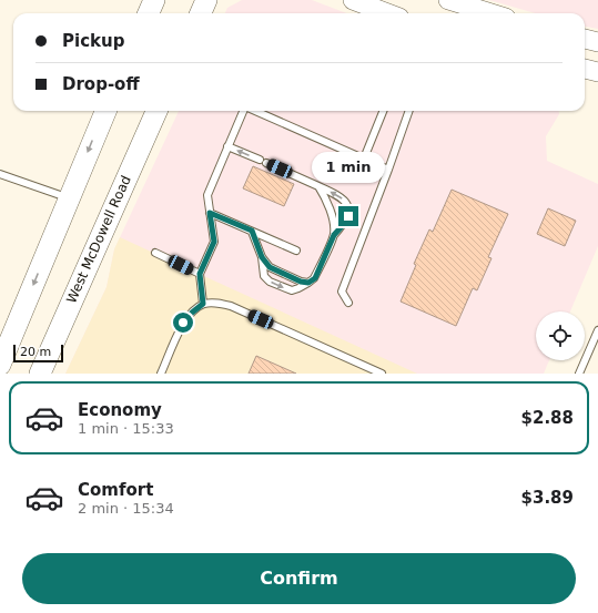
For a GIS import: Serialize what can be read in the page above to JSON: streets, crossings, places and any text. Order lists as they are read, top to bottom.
{
  "streets": {
    "main road": ["West McDowell Road"]
  },
  "scale_bar": "20 m",
  "page": {
    "banner": ["Pickup", "Drop-off"],
    "bubble": "1 min",
    "scale": "20 m",
    "list": [
      {
        "name": "Economy",
        "note": "1 min · 15:33",
        "value": "$2.88"
      },
      {
        "name": "Comfort",
        "note": "2 min · 15:34",
        "value": "$3.89"
      }
    ],
    "buttons": "Confirm"
  }
}
